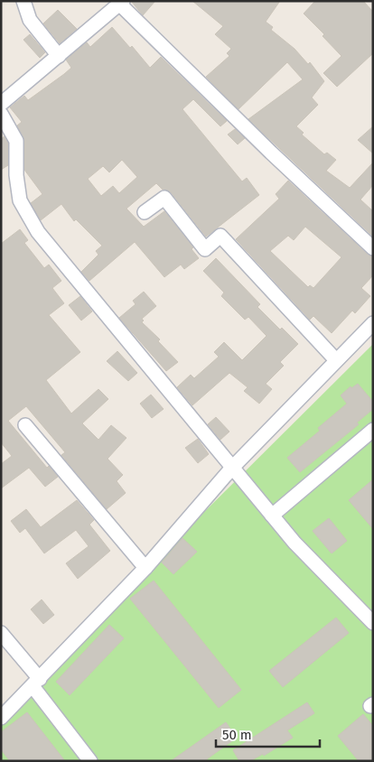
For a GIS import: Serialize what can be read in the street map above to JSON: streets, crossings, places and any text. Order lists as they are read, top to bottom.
{
  "scale_bar": "50 m"
}
